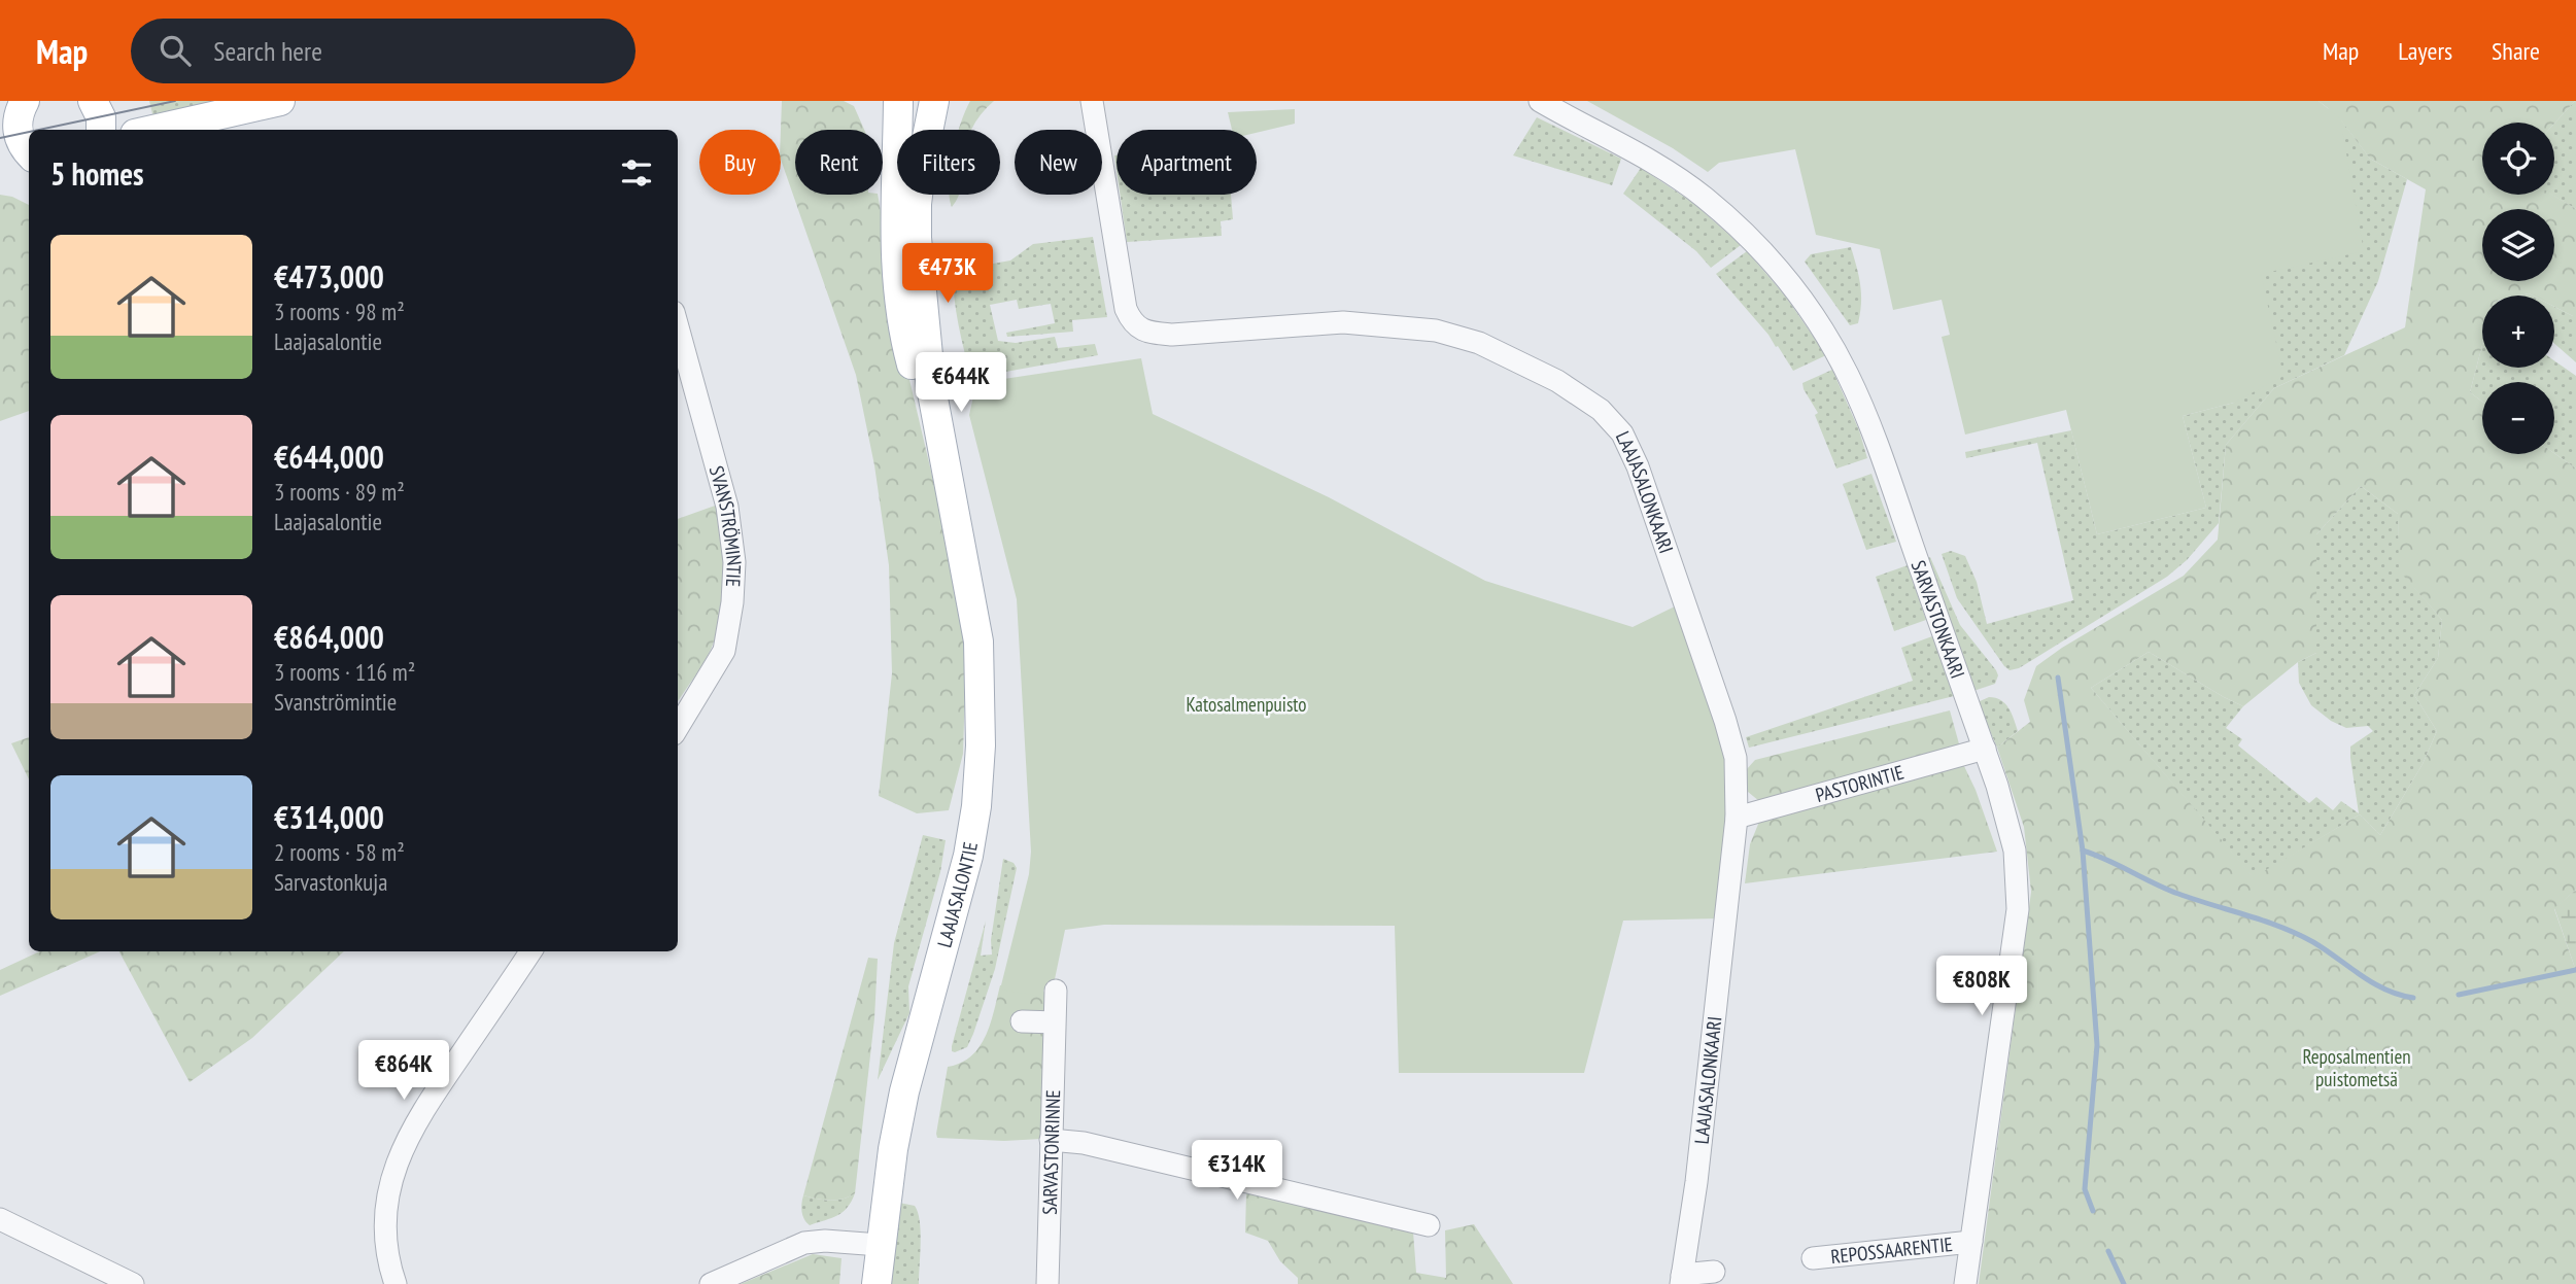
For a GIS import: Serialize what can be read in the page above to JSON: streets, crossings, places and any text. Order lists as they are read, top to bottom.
{
  "streets": {
    "main road": ["LAAJASALONTIE"],
    "street": [
      "LAAJASALONKAARI",
      "SVANSTRÖMINTIE",
      "SARVASTONKAARI",
      "PASTORINTIE",
      "SARVASTONRINNE",
      "REPOSSAARENTIE"
    ]
  },
  "crossings": [
    ["LAAJASALONKAARI", "PASTORINTIE"],
    ["SARVASTONKAARI", "PASTORINTIE"],
    ["SARVASTONKAARI", "REPOSSAARENTIE"]
  ],
  "parks": ["Katosalmenpuisto", "Reposalmentien puistometsä"],
  "page": {
    "header": "Map",
    "search": "Search here",
    "nav": ["Map", "Layers", "Share"],
    "map_buttons": ["+", "−"],
    "chip": [
      "Buy",
      "Rent",
      "Filters",
      "New",
      "Apartment"
    ],
    "heading": "5 homes",
    "list": [
      {
        "name": "€473,000",
        "note": "3 rooms · 98 m² · Laajasalontie"
      },
      {
        "name": "€644,000",
        "note": "3 rooms · 89 m² · Laajasalontie"
      },
      {
        "name": "€864,000",
        "note": "3 rooms · 116 m² · Svanströmintie"
      },
      {
        "name": "€314,000",
        "note": "2 rooms · 58 m² · Sarvastonkuja"
      }
    ],
    "price": [
      "€473K",
      "€644K",
      "€808K",
      "€864K",
      "€314K"
    ]
  }
}
